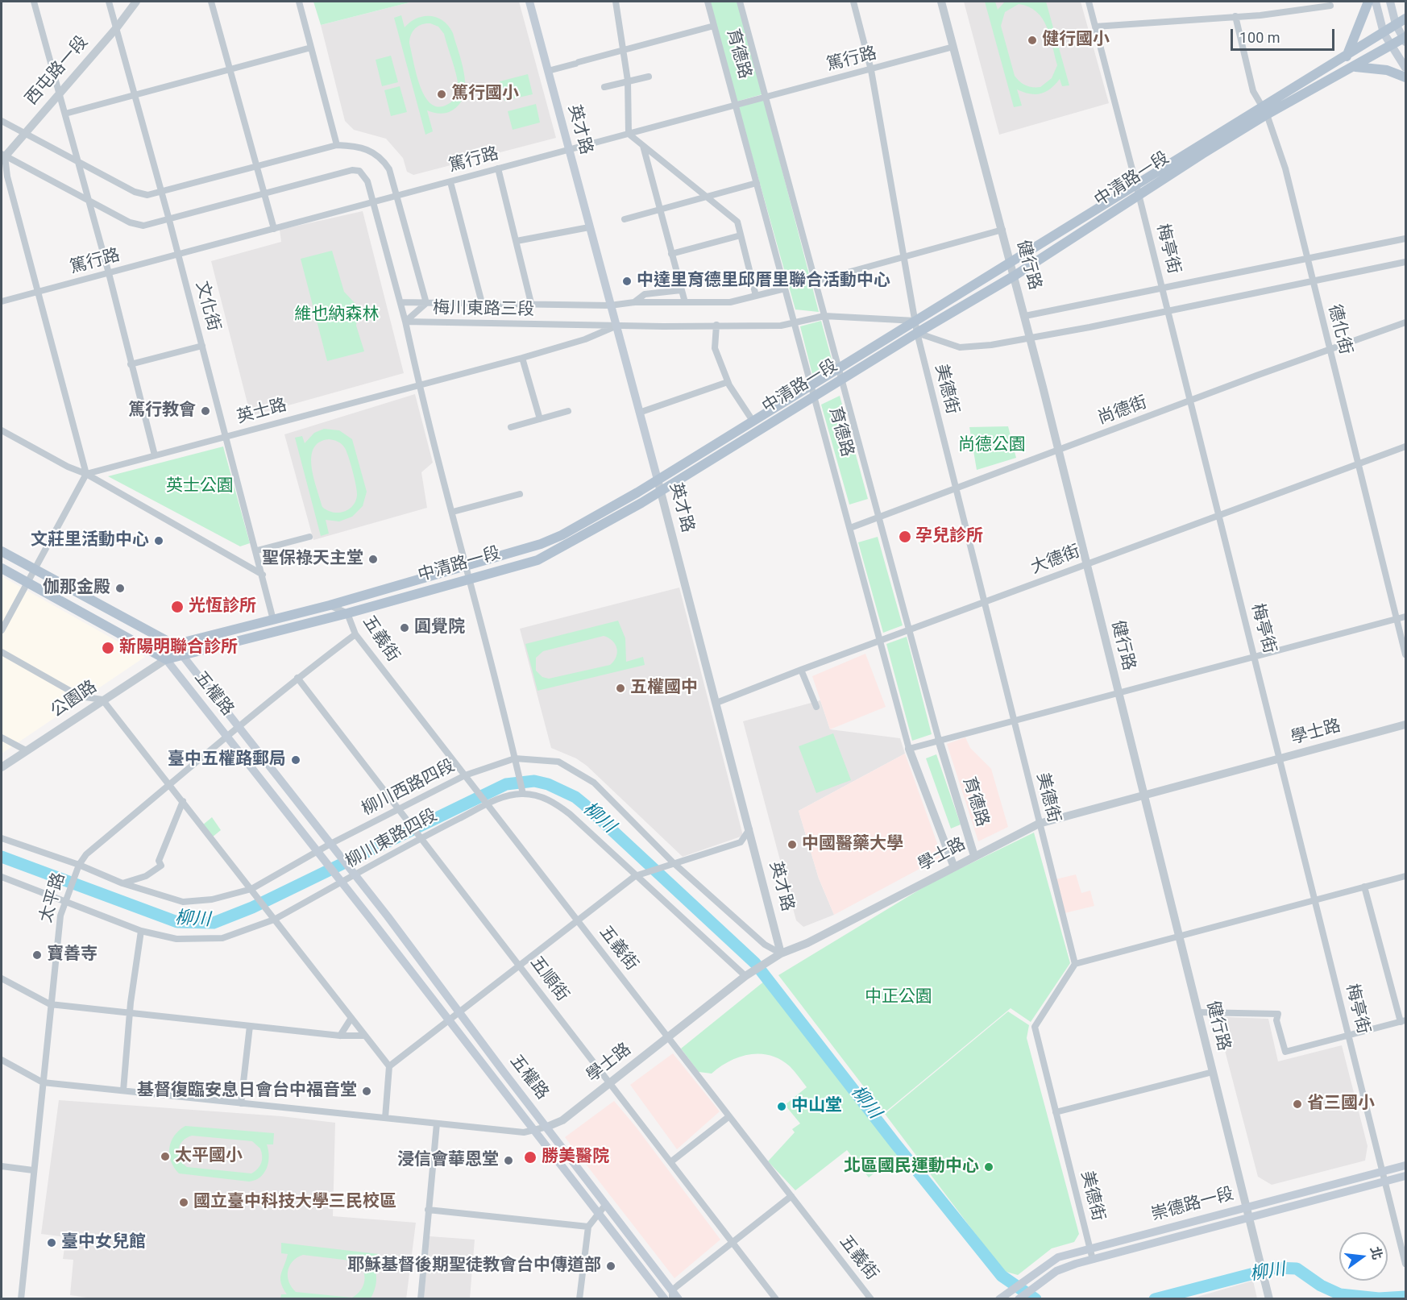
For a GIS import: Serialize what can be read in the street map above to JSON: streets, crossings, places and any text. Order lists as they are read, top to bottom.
{
  "streets": {
    "main road": [
      "英才路",
      "中清路一段",
      "五權路",
      "崇德路一段"
    ],
    "street": [
      "育德路",
      "篤行路",
      "西屯路一段",
      "梅亭街",
      "健行路",
      "文化街",
      "梅川東路三段",
      "德化街",
      "美德街",
      "尚德街",
      "英士路",
      "大德街",
      "五義街",
      "公園路",
      "學士路",
      "柳川西路四段",
      "柳川東路四段",
      "太平路",
      "五順街"
    ]
  },
  "crossings": [
    ["育德路", "篤行路"],
    ["育德路", "中清路一段"],
    ["育德路", "梅川東路三段"],
    ["育德路", "尚德街"],
    ["育德路", "大德街"],
    ["育德路", "學士路"],
    ["篤行路", "英才路"],
    ["篤行路", "健行路"],
    ["篤行路", "文化街"],
    ["西屯路一段", "文化街"],
    ["英才路", "中清路一段"],
    ["英才路", "梅川東路三段"],
    ["英才路", "英士路"],
    ["英才路", "大德街"],
    ["英才路", "學士路"],
    ["英才路", "柳川西路四段"],
    ["中清路一段", "梅亭街"],
    ["中清路一段", "健行路"],
    ["中清路一段", "文化街"],
    ["中清路一段", "梅川東路三段"],
    ["中清路一段", "德化街"],
    ["中清路一段", "美德街"],
    ["中清路一段", "五義街"],
    ["中清路一段", "五權路"],
    ["中清路一段", "公園路"],
    ["梅亭街", "尚德街"],
    ["梅亭街", "大德街"],
    ["梅亭街", "學士路"],
    ["梅亭街", "崇德路一段"],
    ["健行路", "尚德街"],
    ["健行路", "大德街"],
    ["健行路", "學士路"],
    ["健行路", "崇德路一段"],
    ["文化街", "英士路"],
    ["梅川東路三段", "美德街"],
    ["梅川東路三段", "英士路"],
    ["德化街", "尚德街"],
    ["德化街", "大德街"],
    ["美德街", "尚德街"],
    ["美德街", "大德街"],
    ["美德街", "學士路"],
    ["美德街", "崇德路一段"],
    ["五義街", "學士路"],
    ["五義街", "柳川西路四段"],
    ["五義街", "柳川東路四段"],
    ["五義街", "太平路"],
    ["五權路", "公園路"],
    ["五權路", "學士路"],
    ["五權路", "柳川西路四段"],
    ["五權路", "柳川東路四段"],
    ["五權路", "太平路"],
    ["學士路", "柳川西路四段"],
    ["學士路", "柳川東路四段"],
    ["學士路", "五順街"],
    ["柳川西路四段", "太平路"],
    ["柳川西路四段", "五順街"],
    ["柳川東路四段", "太平路"],
    ["柳川東路四段", "五順街"],
    ["太平路", "五順街"]
  ],
  "water": ["柳川"],
  "parks": [
    "維也納森林",
    "尚德公園",
    "英士公園",
    "中正公園"
  ],
  "places": [
    "健行國小",
    "篤行國小",
    "中達里育德里邱厝里聯合活動中心",
    "篤行教會",
    "孕兒診所",
    "文莊里活動中心",
    "聖保祿天主堂",
    "伽那金殿",
    "光恆診所",
    "圓覺院",
    "新陽明聯合診所",
    "五權國中",
    "臺中五權路郵局",
    "中國醫藥大學",
    "寶善寺",
    "基督復臨安息日會台中福音堂",
    "省三國小",
    "中山堂",
    "太平國小",
    "勝美醫院",
    "浸信會華恩堂",
    "北區國民運動中心",
    "國立臺中科技大學三民校區",
    "臺中女兒館",
    "耶穌基督後期聖徒教會台中傳道部"
  ],
  "scale_bar": "100 m",
  "north": "right"
}
